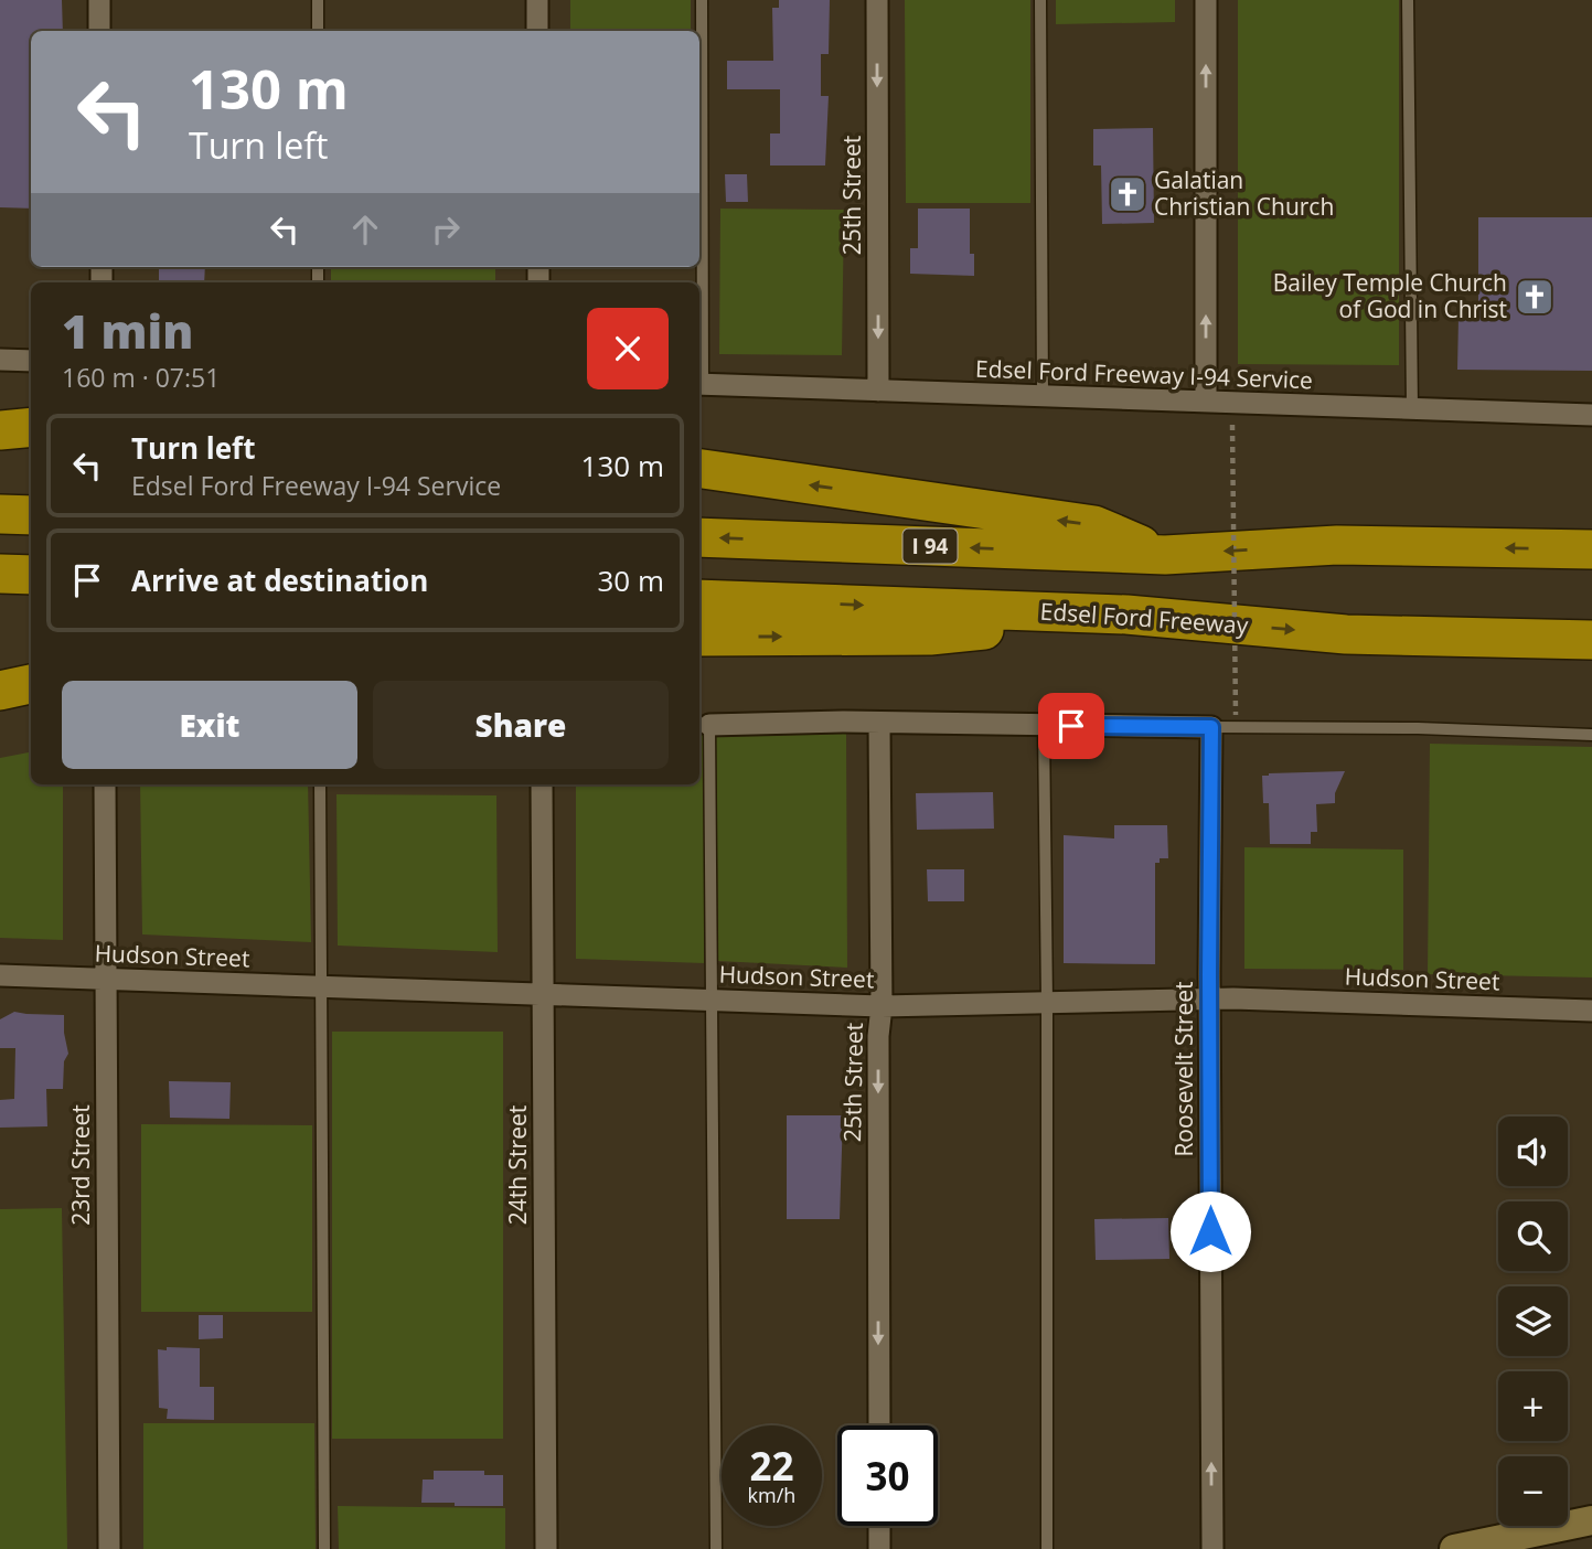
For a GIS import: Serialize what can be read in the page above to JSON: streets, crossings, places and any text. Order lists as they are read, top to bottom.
{
  "streets": {
    "highway": ["I 94", "Edsel Ford Freeway"],
    "street": [
      "25th Street",
      "Edsel Ford Freeway I-94 Service",
      "Hudson Street",
      "Roosevelt Street",
      "23rd Street",
      "24th Street"
    ]
  },
  "crossings": [
    ["25th Street", "Edsel Ford Freeway I-94 Service"],
    ["25th Street", "Hudson Street"],
    ["Hudson Street", "Roosevelt Street"],
    ["Hudson Street", "23rd Street"],
    ["Hudson Street", "24th Street"]
  ],
  "one_way": ["25th Street", "Roosevelt Street"],
  "places": {
    "church": ["Galatian Christian Church", "Bailey Temple Church of God in Christ"]
  },
  "page": {
    "turn": ["130 m", "Turn left"],
    "heading": ["1 min", "160 m · 07:51"],
    "list": [
      {
        "name": "Turn left",
        "note": "Edsel Ford Freeway I-94 Service",
        "value": "130 m"
      },
      {
        "name": "Arrive at destination",
        "value": "30 m"
      }
    ],
    "buttons": ["Exit", "Share"],
    "map_buttons": ["+", "−"],
    "speed": "22 km/h",
    "limit": "30"
  }
}
